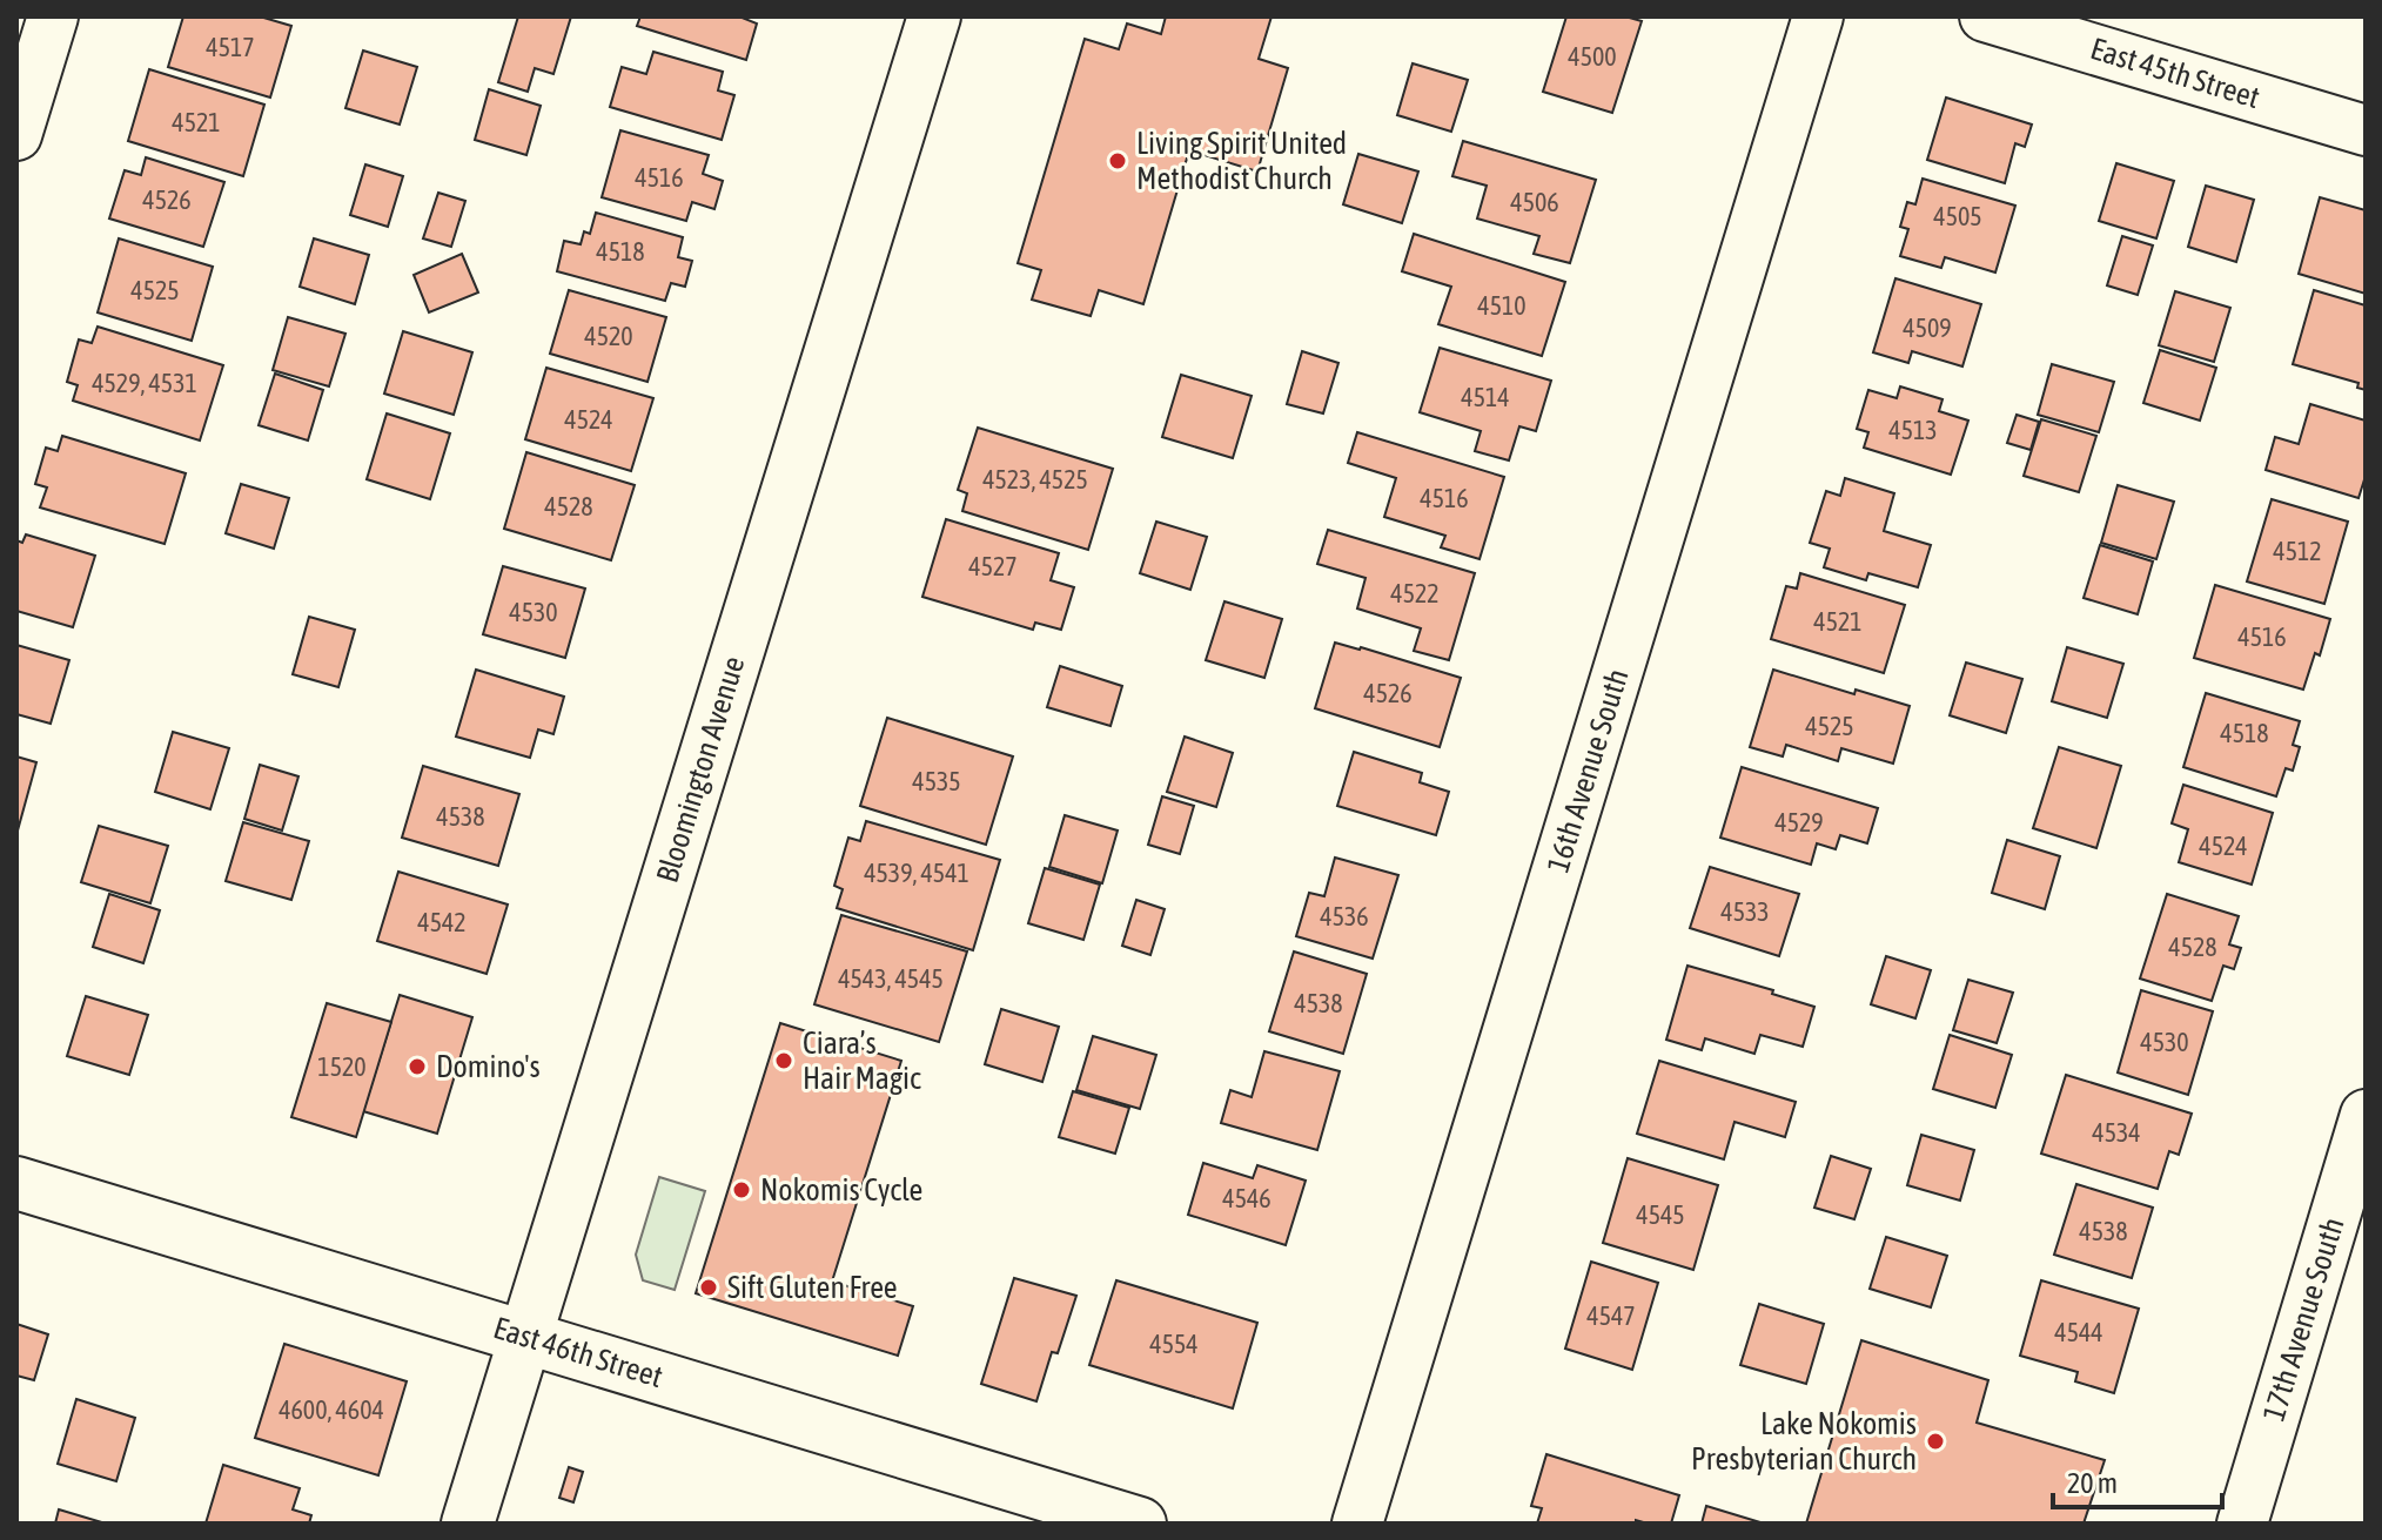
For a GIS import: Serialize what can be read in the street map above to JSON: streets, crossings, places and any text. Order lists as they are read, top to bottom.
{
  "streets": {
    "street": [
      "East 45th Street",
      "Bloomington Avenue",
      "16th Avenue South",
      "17th Avenue South",
      "East 46th Street"
    ]
  },
  "crossings": [
    ["Bloomington Avenue", "East 46th Street"]
  ],
  "places": [
    "Living Spirit United Methodist Church",
    "Ciara’s Hair Magic",
    "Domino's",
    "Nokomis Cycle",
    "Sift Gluten Free",
    "Lake Nokomis Presbyterian Church"
  ],
  "house_numbers": [
    "4517",
    "4500",
    "4521",
    "4516",
    "4526",
    "4506",
    "4505",
    "4518",
    "4525",
    "4510",
    "4509",
    "4520",
    "4529, 4531",
    "4514",
    "4524",
    "4513",
    "4523, 4525",
    "4516",
    "4528",
    "4512",
    "4527",
    "4522",
    "4530",
    "4521",
    "4516",
    "4526",
    "4525",
    "4518",
    "4535",
    "4538",
    "4529",
    "4524",
    "4539, 4541",
    "4533",
    "4536",
    "4542",
    "4528",
    "4543, 4545",
    "4538",
    "4530",
    "1520",
    "4534",
    "4546",
    "4545",
    "4538",
    "4547",
    "4544",
    "4554",
    "4600, 4604"
  ],
  "scale_bar": "20 m"
}
